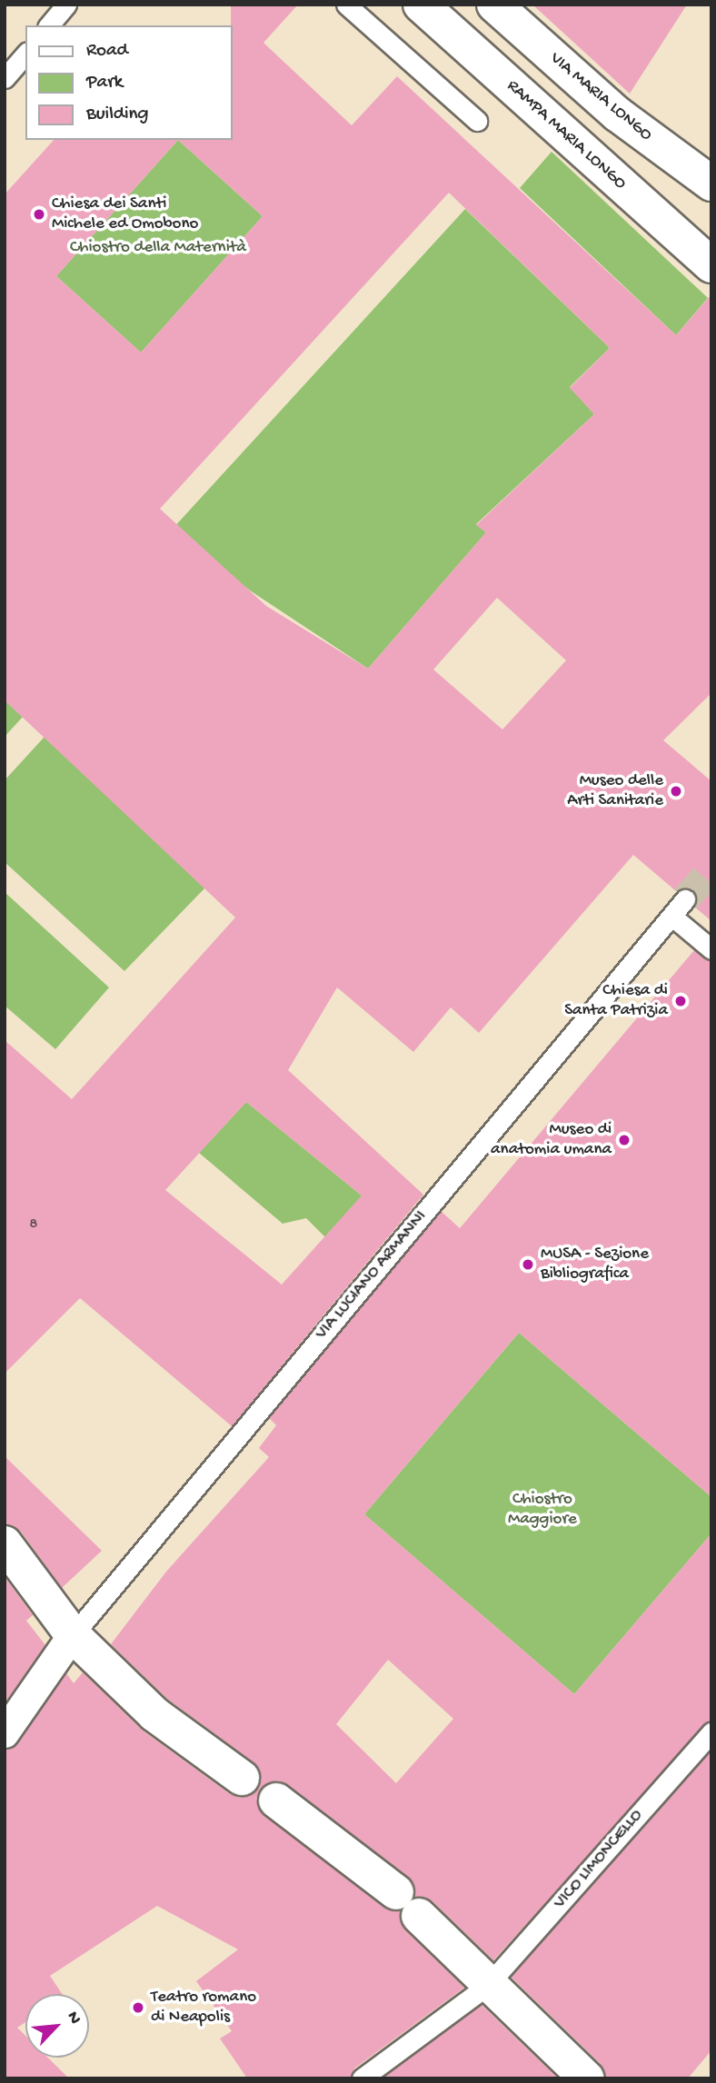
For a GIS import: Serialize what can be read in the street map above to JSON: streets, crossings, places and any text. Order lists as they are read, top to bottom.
{
  "streets": {
    "street": ["VIA MARIA LONGO", "RAMPA MARIA LONGO"],
    "lane": ["VIA LUCIANO ARMANNI", "VICO LIMONCELLO"]
  },
  "parks": ["Chiostro della Maternità", "Chiostro Maggiore"],
  "places": [
    "Chiesa dei Santi Michele ed Omobono",
    "Museo delle Arti Sanitarie",
    "Chiesa di Santa Patrizia",
    "Museo di anatomia umana",
    "MUSA - Sezione Bibliografica",
    "Teatro romano di Neapolis"
  ],
  "house_numbers": ["8"],
  "legend": ["Road", "Park", "Building"],
  "north": "top right"
}
